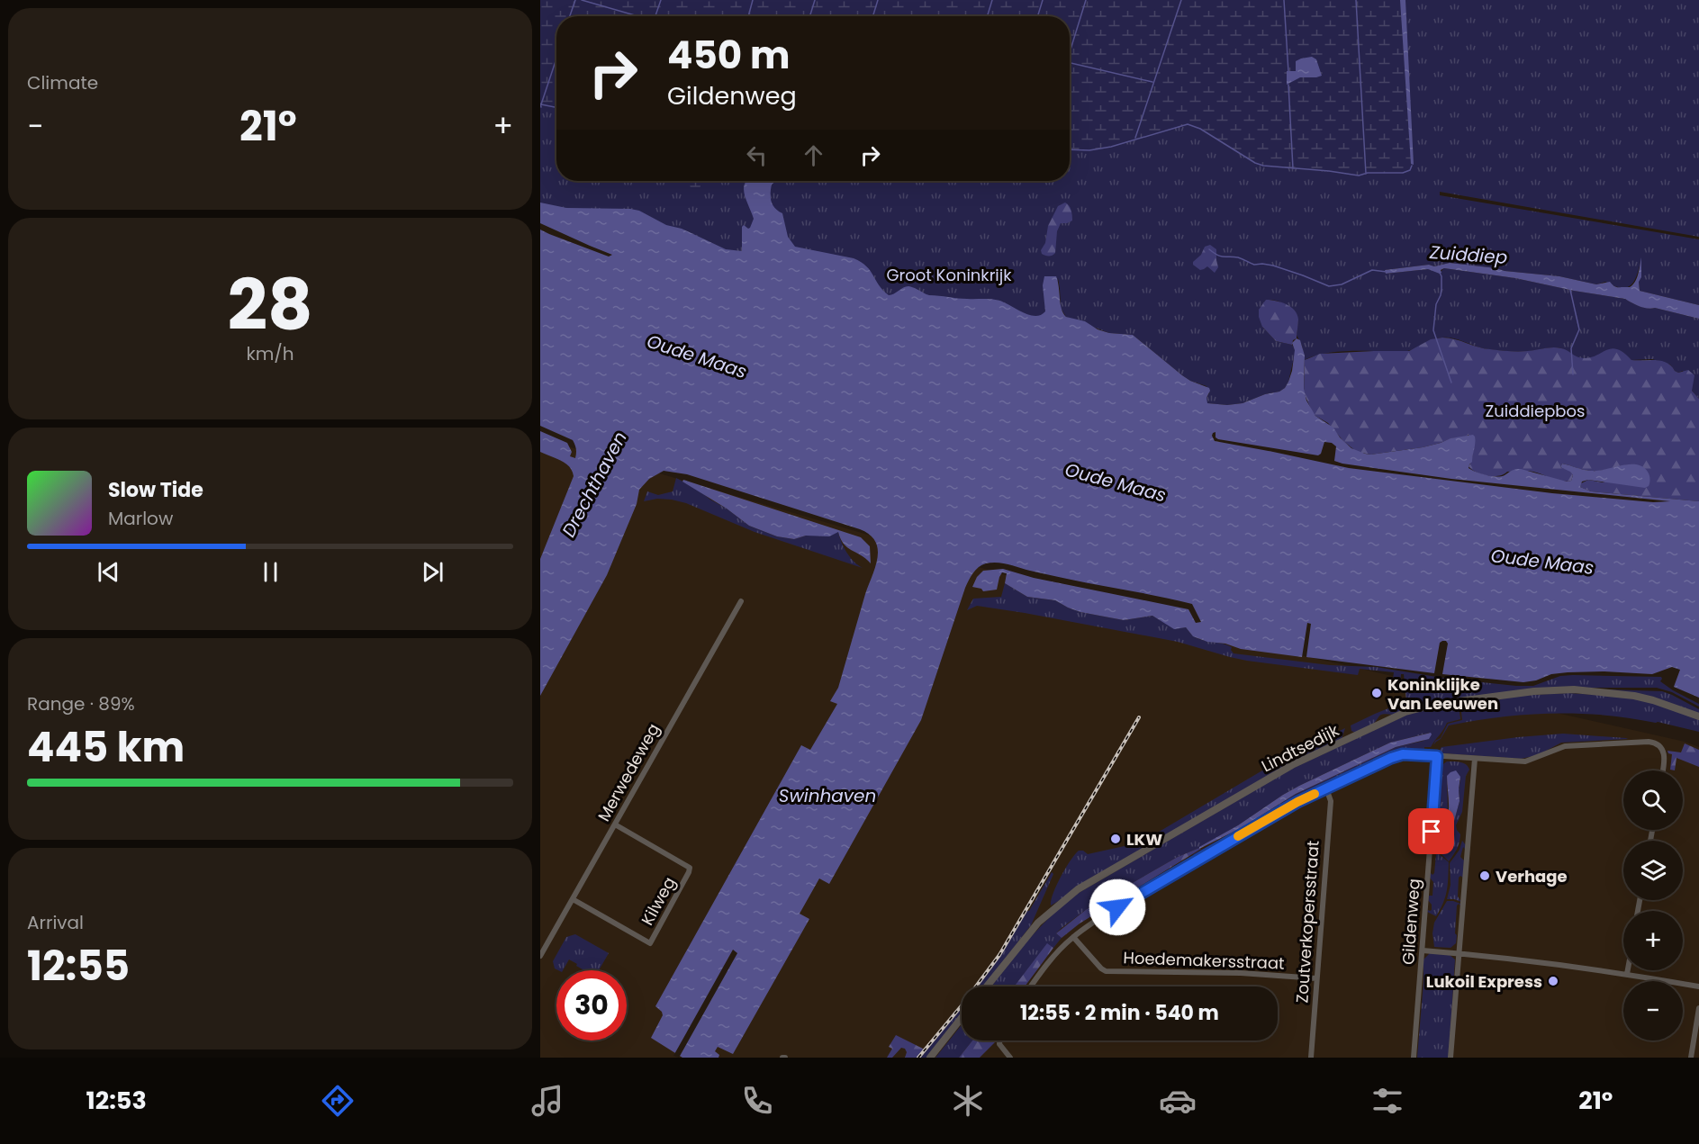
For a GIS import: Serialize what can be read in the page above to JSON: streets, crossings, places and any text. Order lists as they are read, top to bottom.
{
  "streets": {
    "street": [
      "Lindtsedijk",
      "Merwedeweg",
      "Kilweg",
      "Zoutverkopersstraat",
      "Gildenweg",
      "Hoedemakersstraat"
    ]
  },
  "crossings": [
    ["Merwedeweg", "Kilweg"],
    ["Zoutverkopersstraat", "Hoedemakersstraat"]
  ],
  "water": [
    "Zuiddiep",
    "Oude Maas",
    "Drechthaven",
    "Swinhaven"
  ],
  "parks": ["Groot Koninkrijk", "Zuiddiepbos"],
  "places": [
    "Koninklijke Van Leeuwen",
    "LKW",
    "Verhage",
    "Lukoil Express"
  ],
  "page": {
    "tile": [
      "Climate",
      ["28", "km/h"],
      ["Range · 89%", "445 km"],
      ["Arrival", "12:55"]
    ],
    "turn": ["450 m", "Gildenweg"],
    "heat": ["−", "21°", "+"],
    "song": ["Slow Tide", "Marlow"],
    "map_buttons": ["+", "−"],
    "limit": "30",
    "trip": "12:55 · 2 min · 540 m",
    "tabs": ["12:53", "21°"]
  }
}
